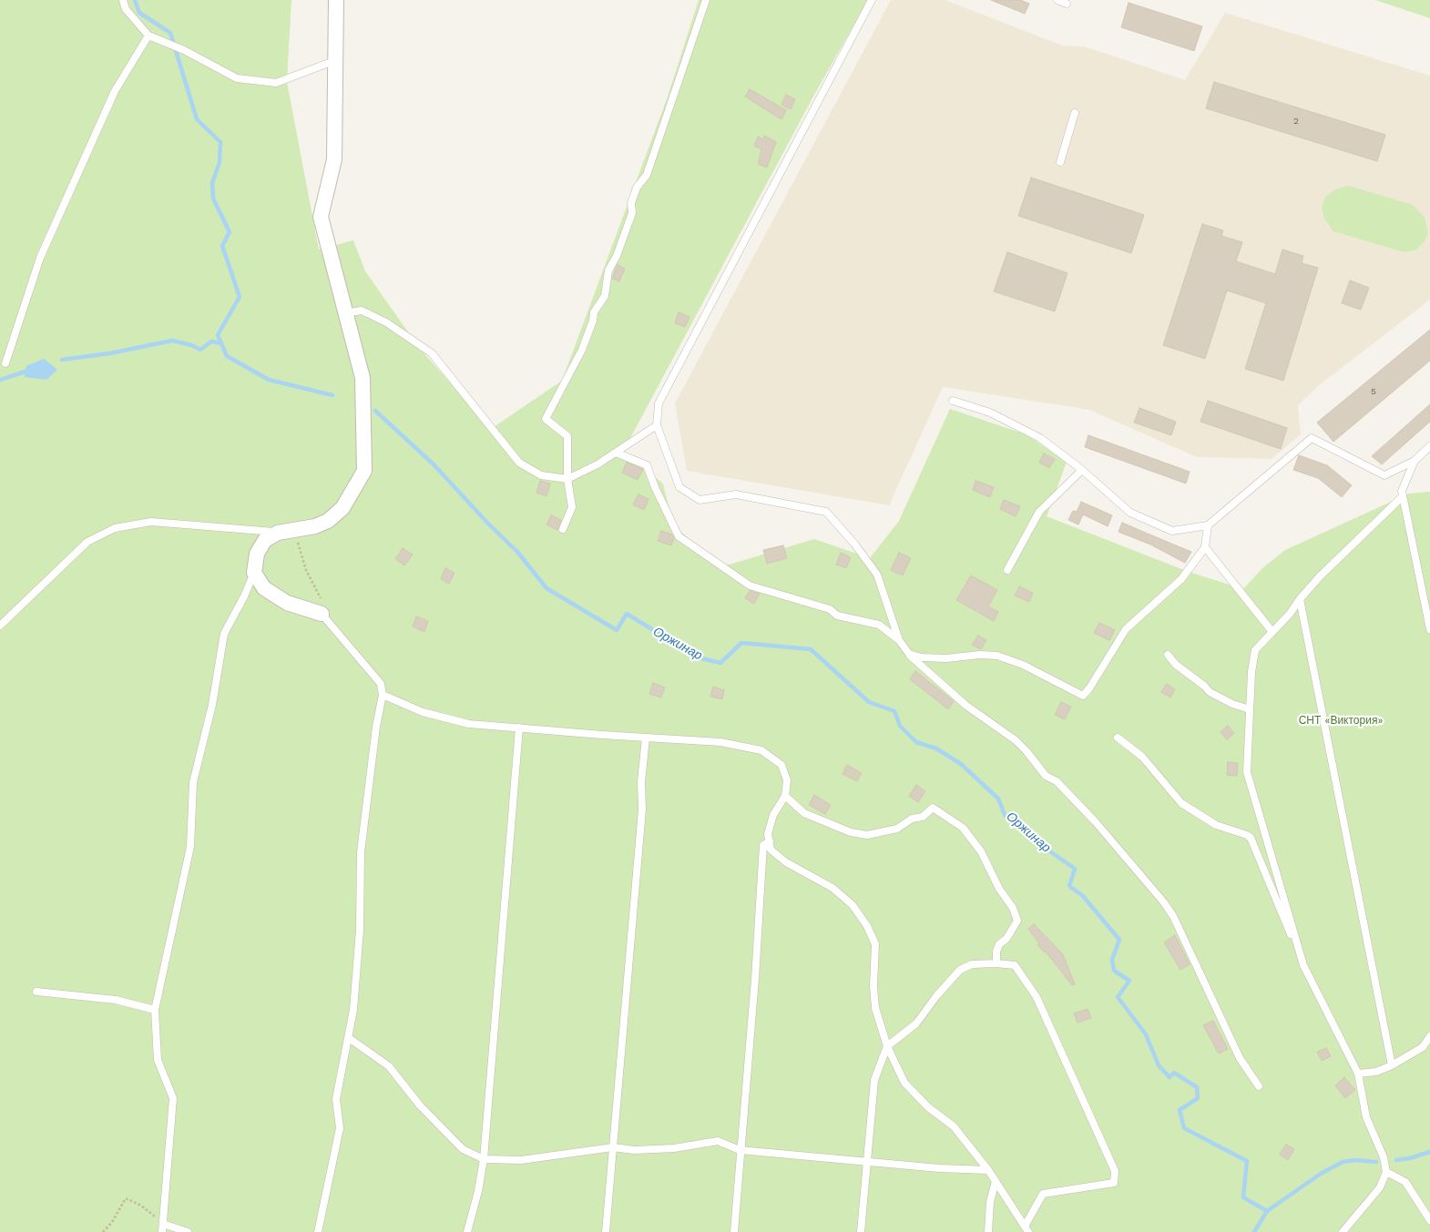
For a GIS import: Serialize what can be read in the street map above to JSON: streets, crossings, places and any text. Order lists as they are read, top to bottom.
{
  "water": ["Оржинар"],
  "parks": ["СНТ «Виктория»"],
  "house_numbers": ["2", "5"]
}
